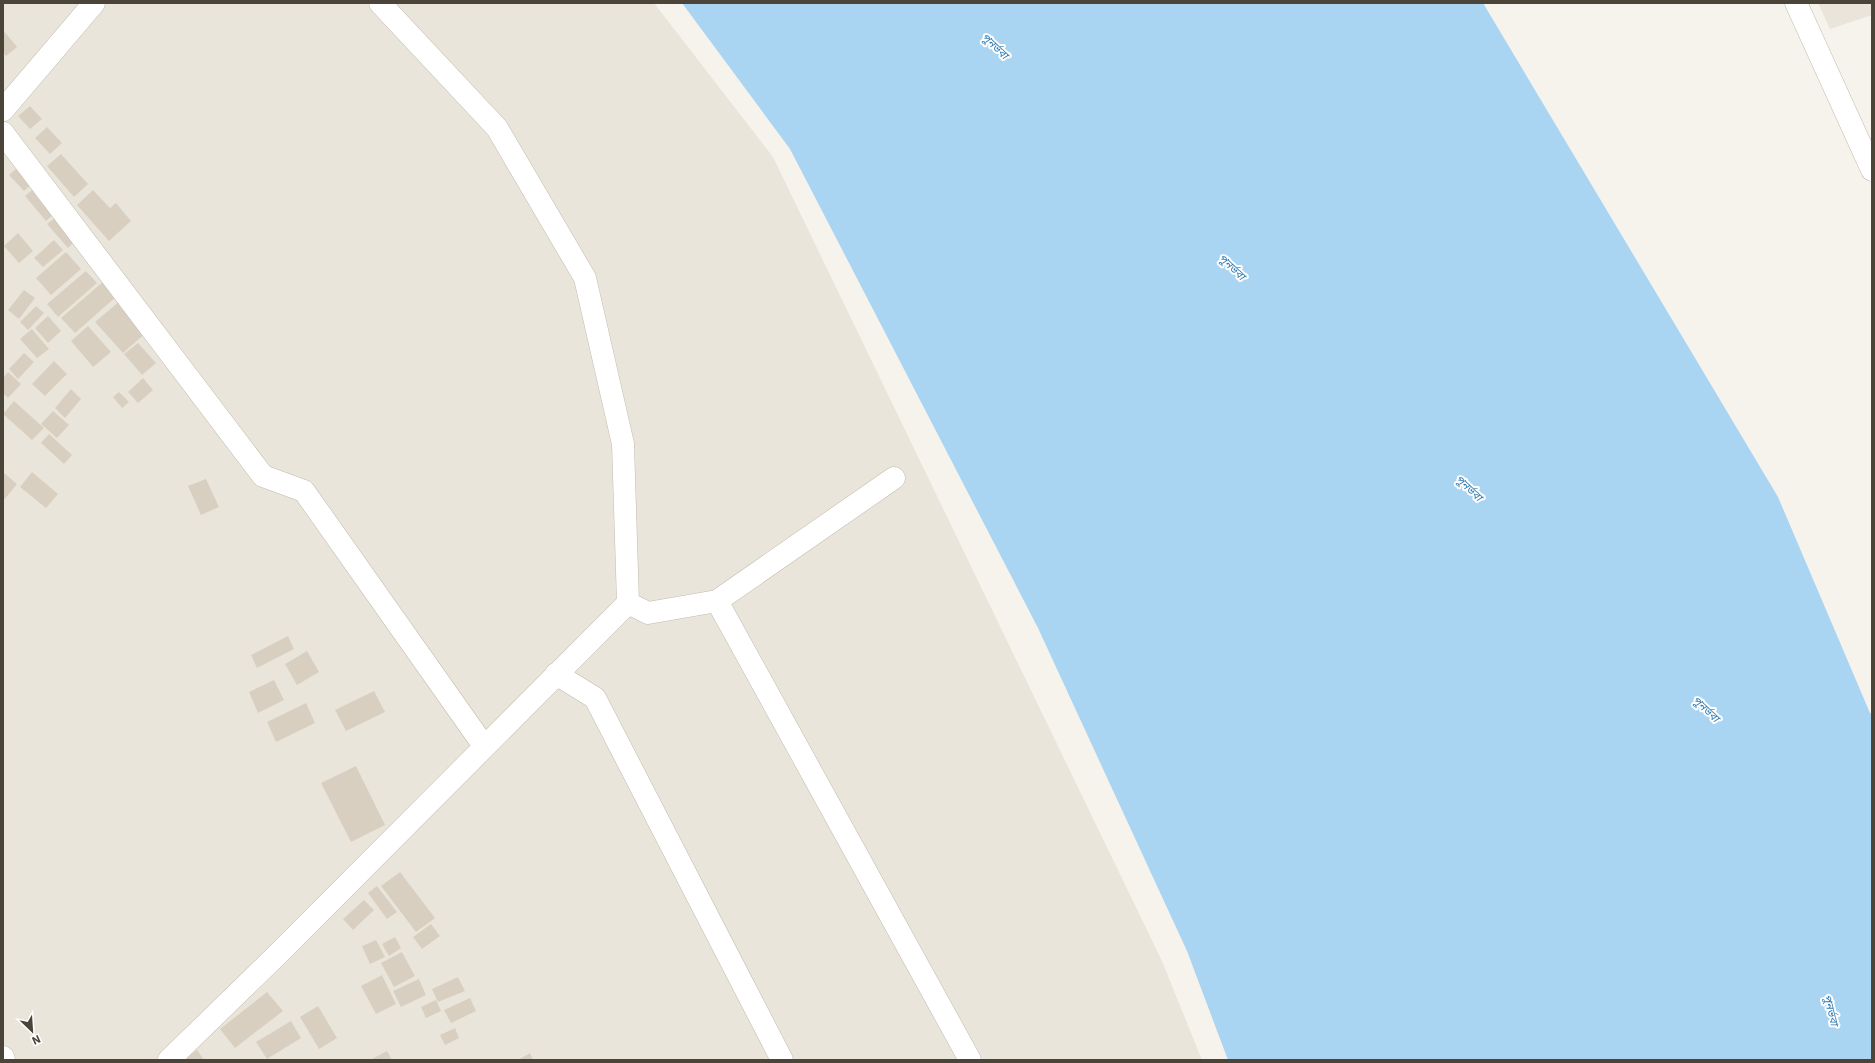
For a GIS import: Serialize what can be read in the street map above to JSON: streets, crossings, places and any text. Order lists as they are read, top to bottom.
{
  "water": ["পুনর্ভবা"],
  "north": "bottom right"
}
